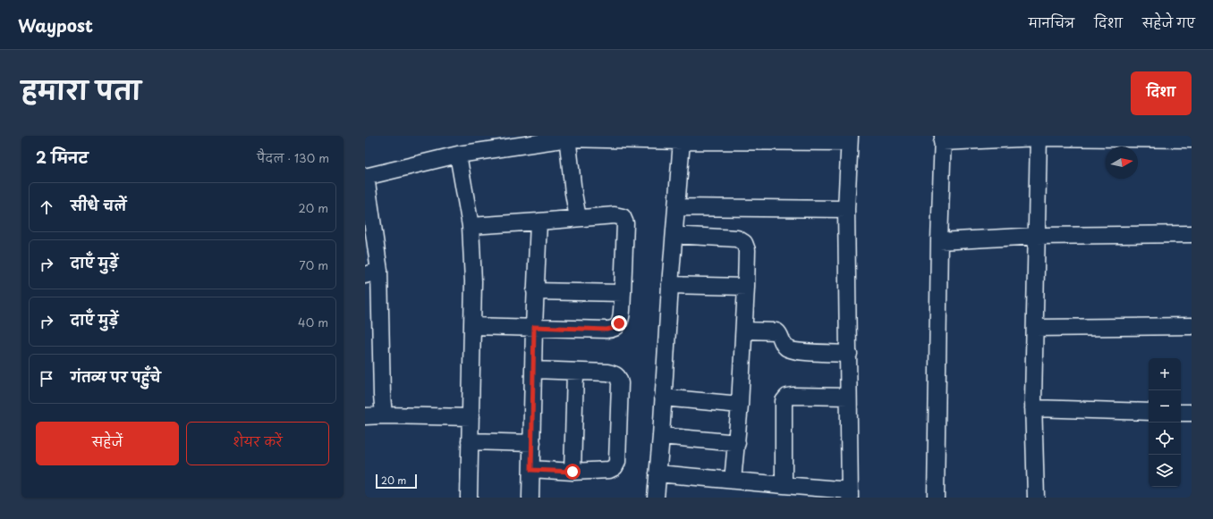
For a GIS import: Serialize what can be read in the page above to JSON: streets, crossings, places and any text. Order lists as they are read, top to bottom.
{
  "scale_bar": "20 m",
  "north": "right",
  "page": {
    "header": "Waypost",
    "nav": ["मानचित्र", "दिशा", "सहेजे गए"],
    "title": "हमारा पता",
    "buttons": [
      "दिशा",
      ["सहेजें", "शेयर करें"]
    ],
    "heading": ["2 मिनट", "पैदल · 130 m"],
    "list": [
      ["सीधे चलें", "20 m"],
      ["दाएँ मुड़ें", "70 m"],
      ["दाएँ मुड़ें", "40 m"],
      "गंतव्य पर पहुँचे"
    ],
    "map_buttons": ["+", "−"],
    "scale": "20 m"
  }
}
